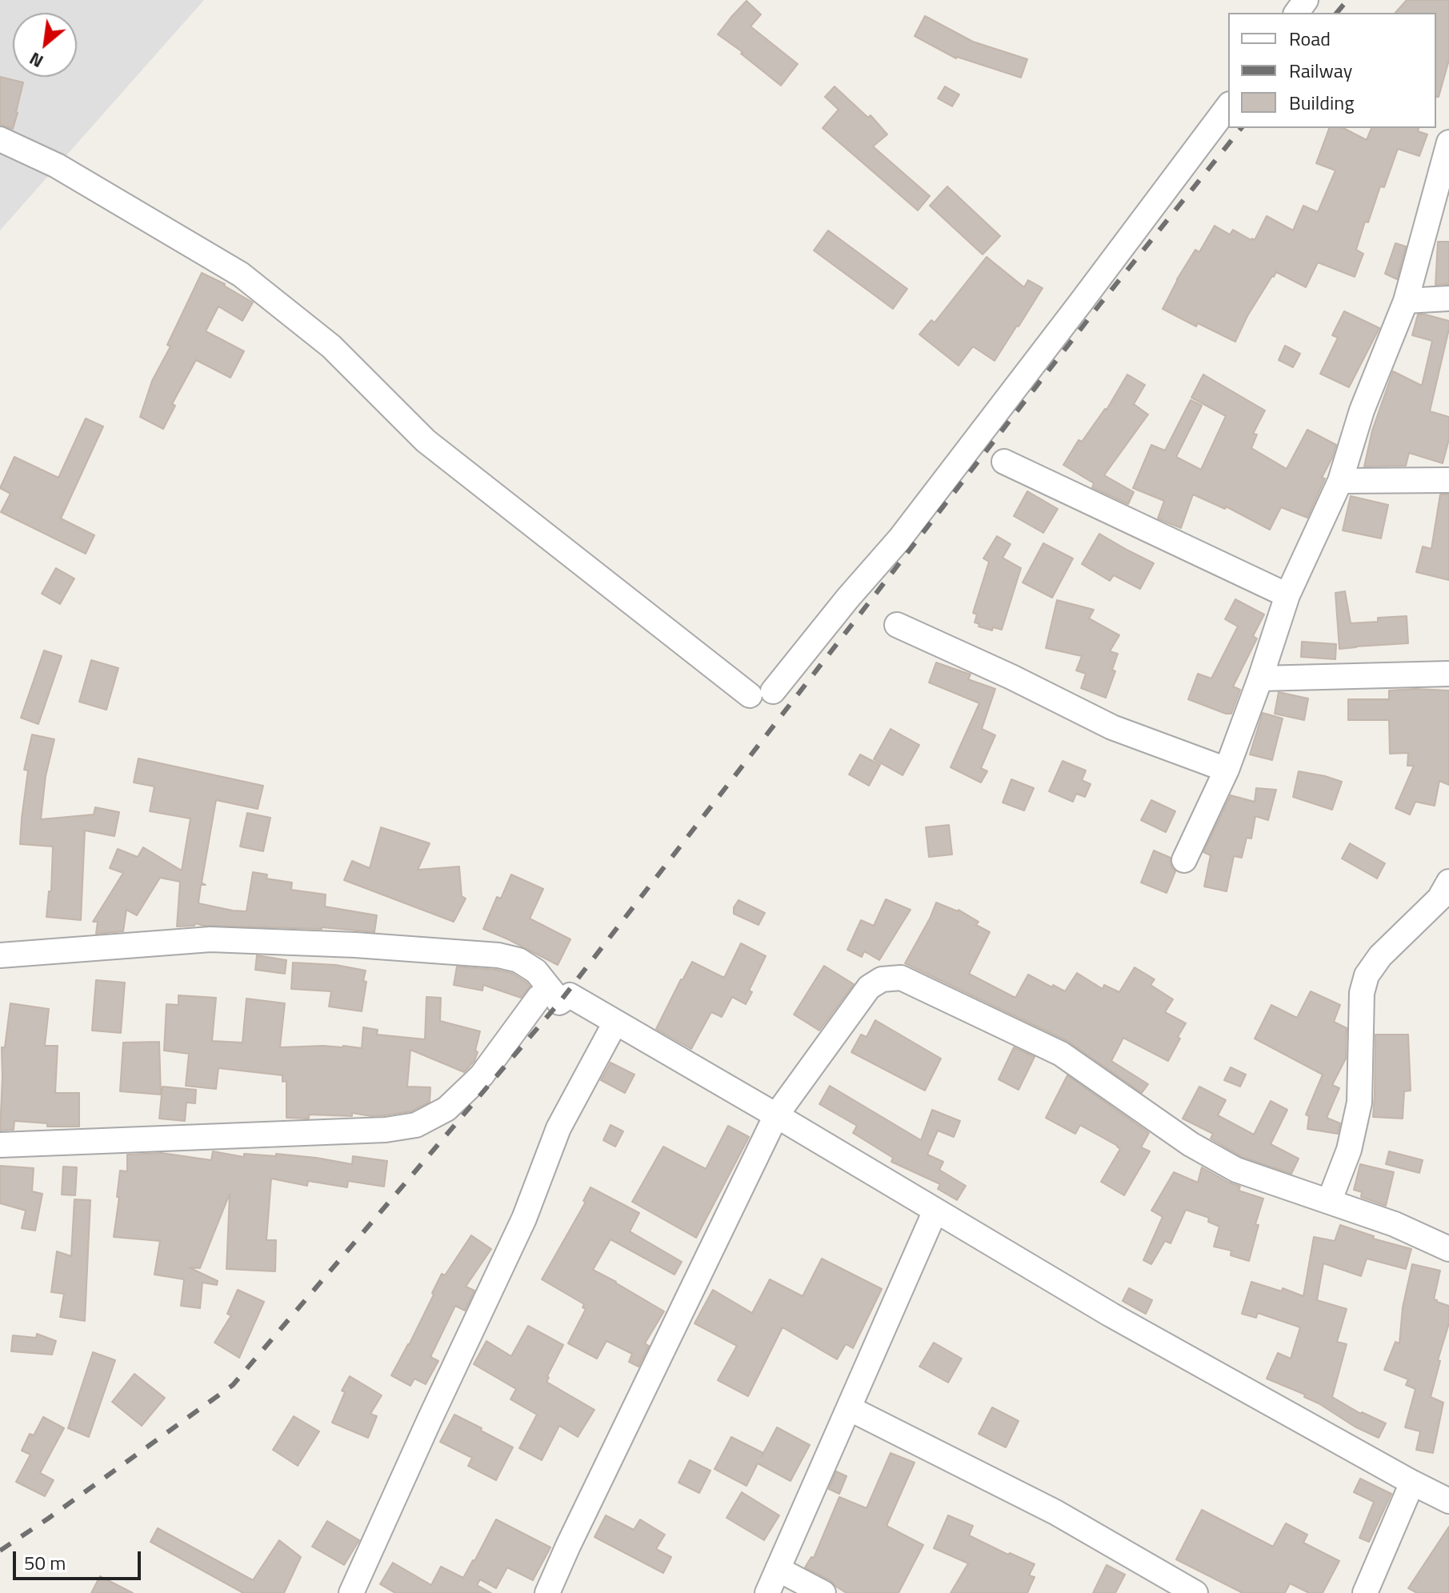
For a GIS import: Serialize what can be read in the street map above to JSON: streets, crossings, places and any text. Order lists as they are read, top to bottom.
{
  "legend": ["Road", "Railway", "Building"],
  "scale_bar": "50 m",
  "north": "bottom left"
}
